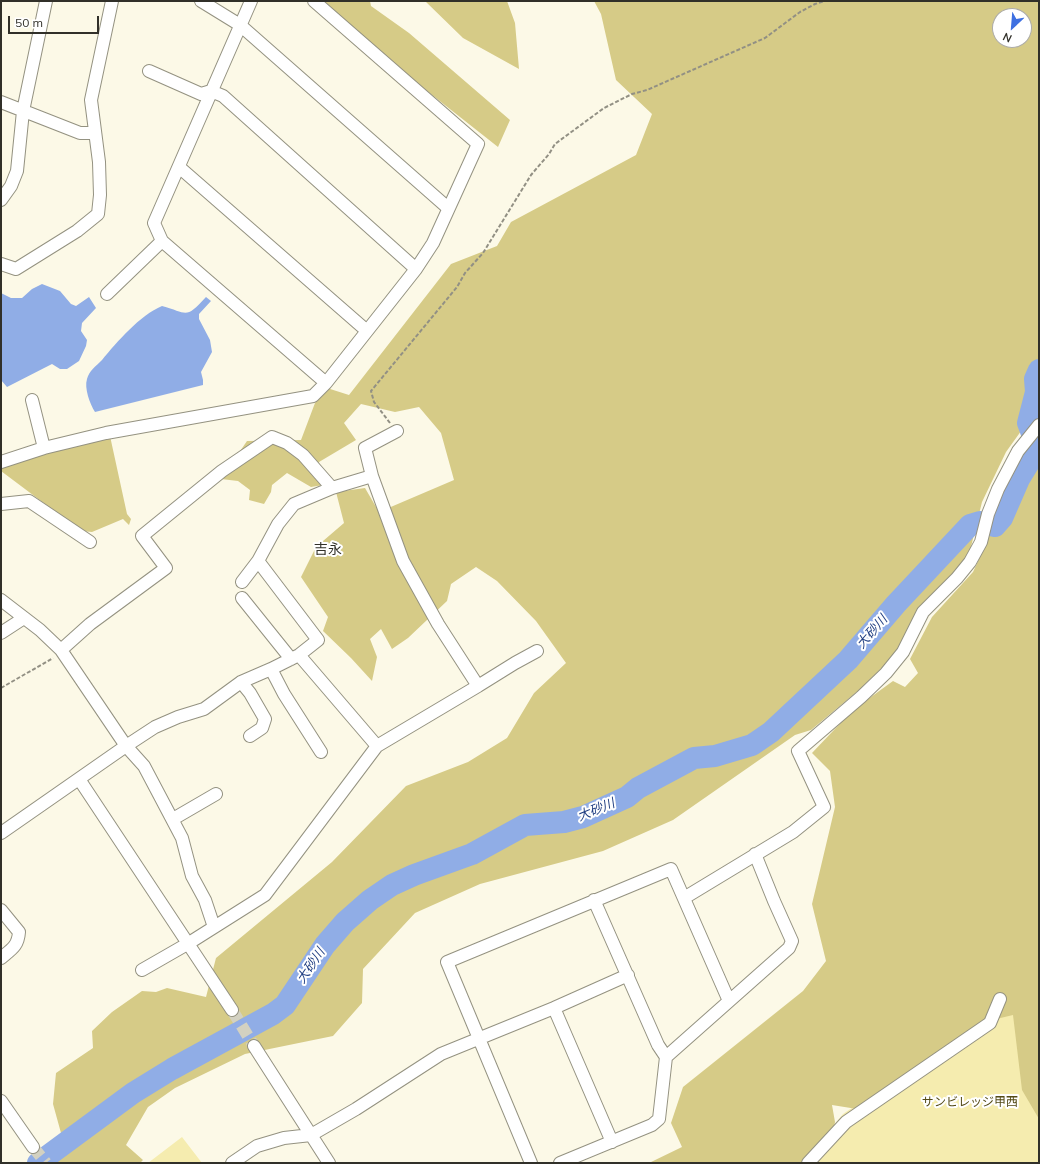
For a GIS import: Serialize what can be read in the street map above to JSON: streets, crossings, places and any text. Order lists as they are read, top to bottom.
{
  "districts": ["吉永"],
  "water": ["大砂川"],
  "parks": ["サンビレッジ甲西"],
  "scale_bar": "50 m",
  "north": "bottom left"
}
